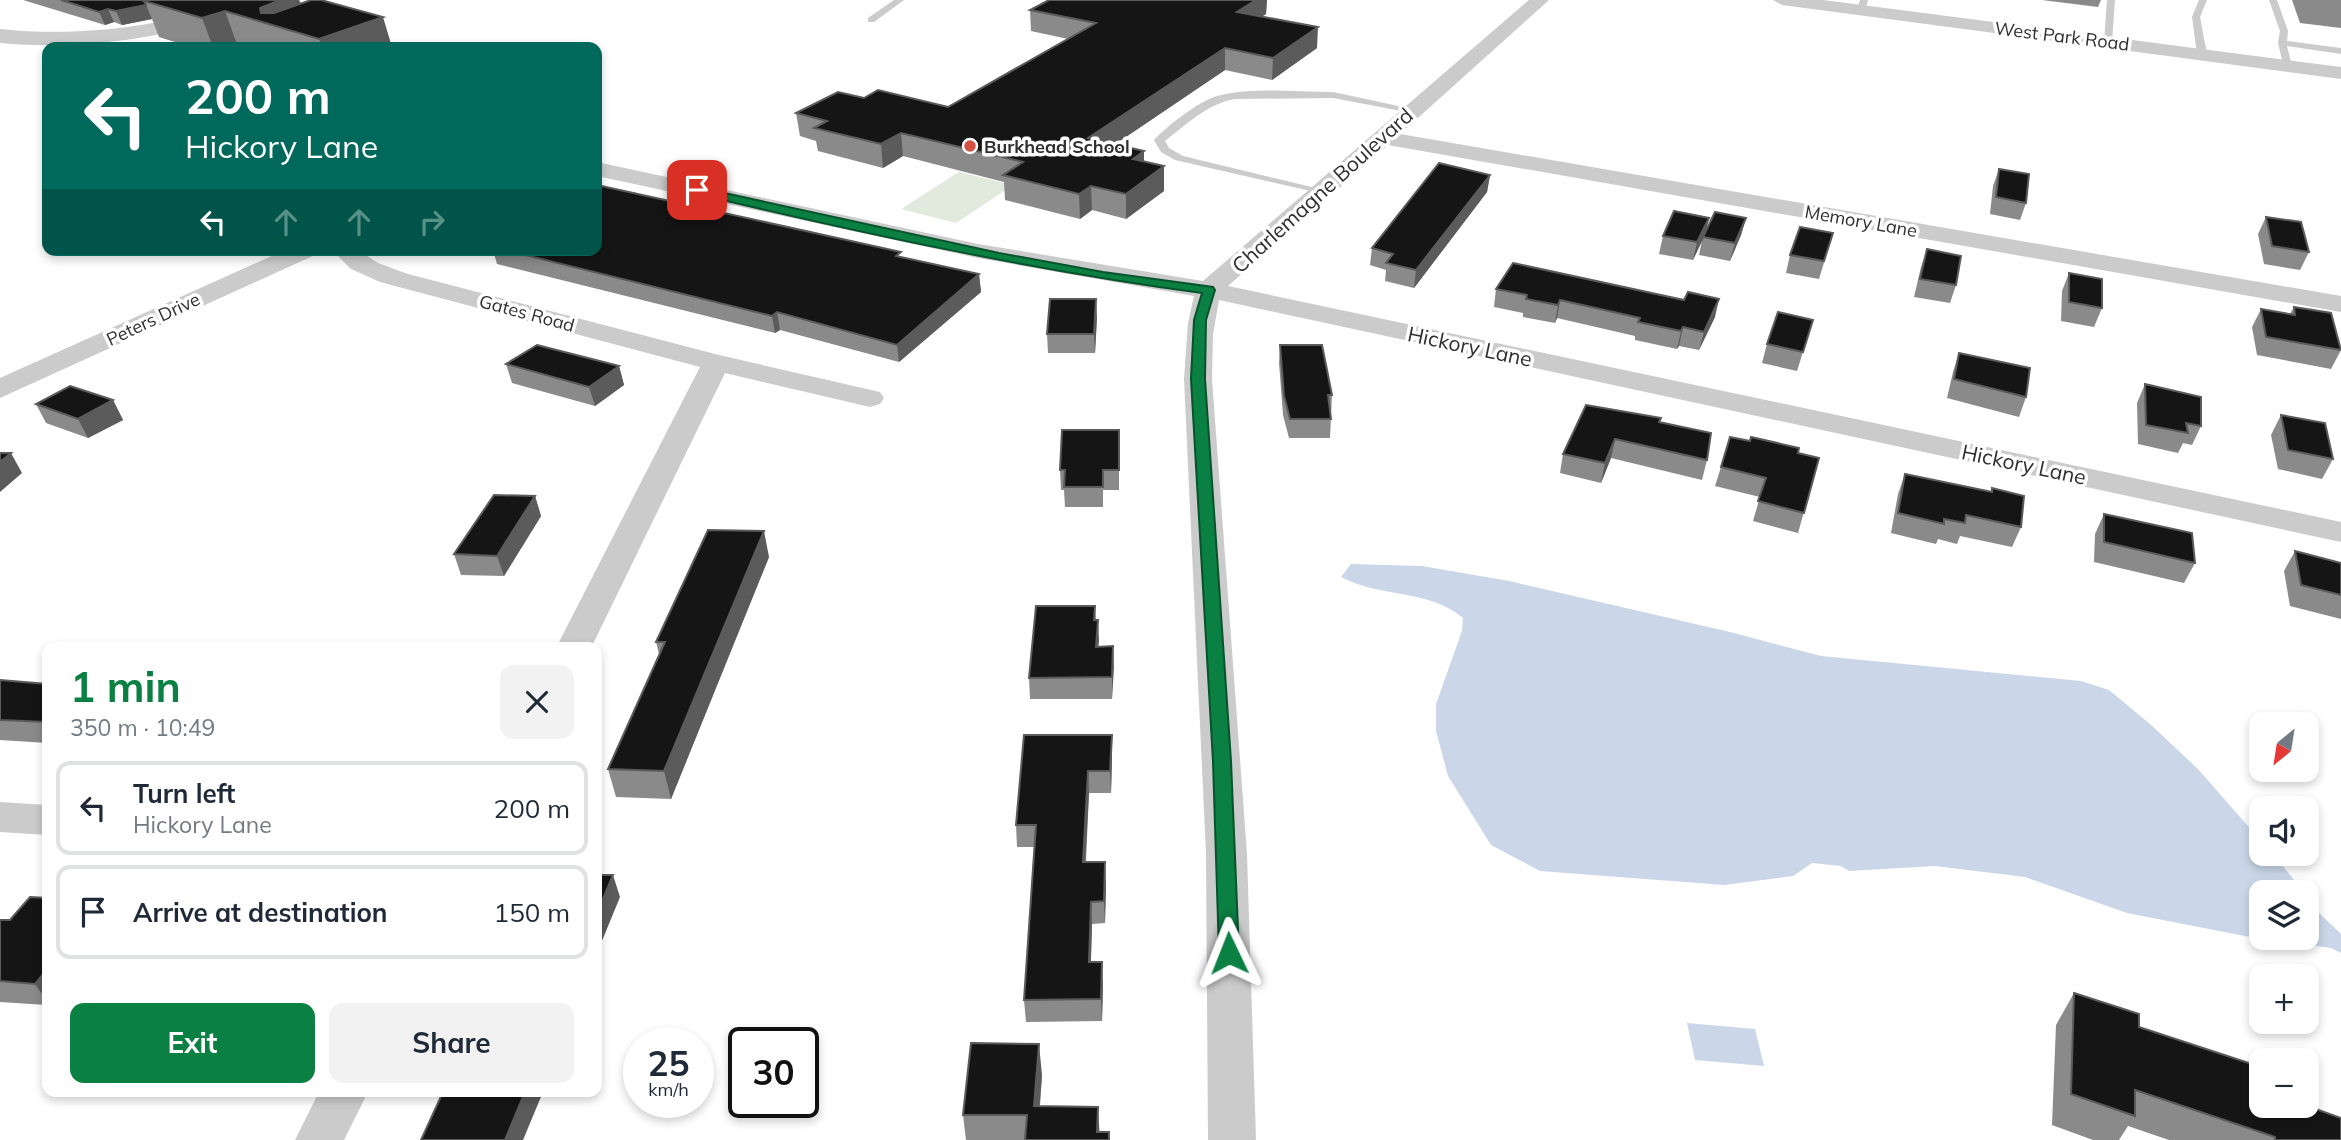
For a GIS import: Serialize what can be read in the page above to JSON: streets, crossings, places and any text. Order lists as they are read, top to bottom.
{
  "streets": {
    "street": [
      "West Park Road",
      "Charlemagne Boulevard",
      "Memory Lane",
      "Gates Road",
      "Peters Drive",
      "Hickory Lane"
    ]
  },
  "crossings": [
    ["Charlemagne Boulevard", "Memory Lane"],
    ["Charlemagne Boulevard", "Hickory Lane"]
  ],
  "places": ["Burkhead School"],
  "north": "bottom left",
  "page": {
    "turn": ["200 m", "Hickory Lane"],
    "heading": ["1 min", "350 m · 10:49"],
    "map_buttons": ["+", "−"],
    "list": [
      {
        "name": "Turn left",
        "note": "Hickory Lane",
        "value": "200 m"
      },
      {
        "name": "Arrive at destination",
        "value": "150 m"
      }
    ],
    "buttons": ["Exit", "Share"],
    "speed": "25 km/h",
    "limit": "30"
  }
}
